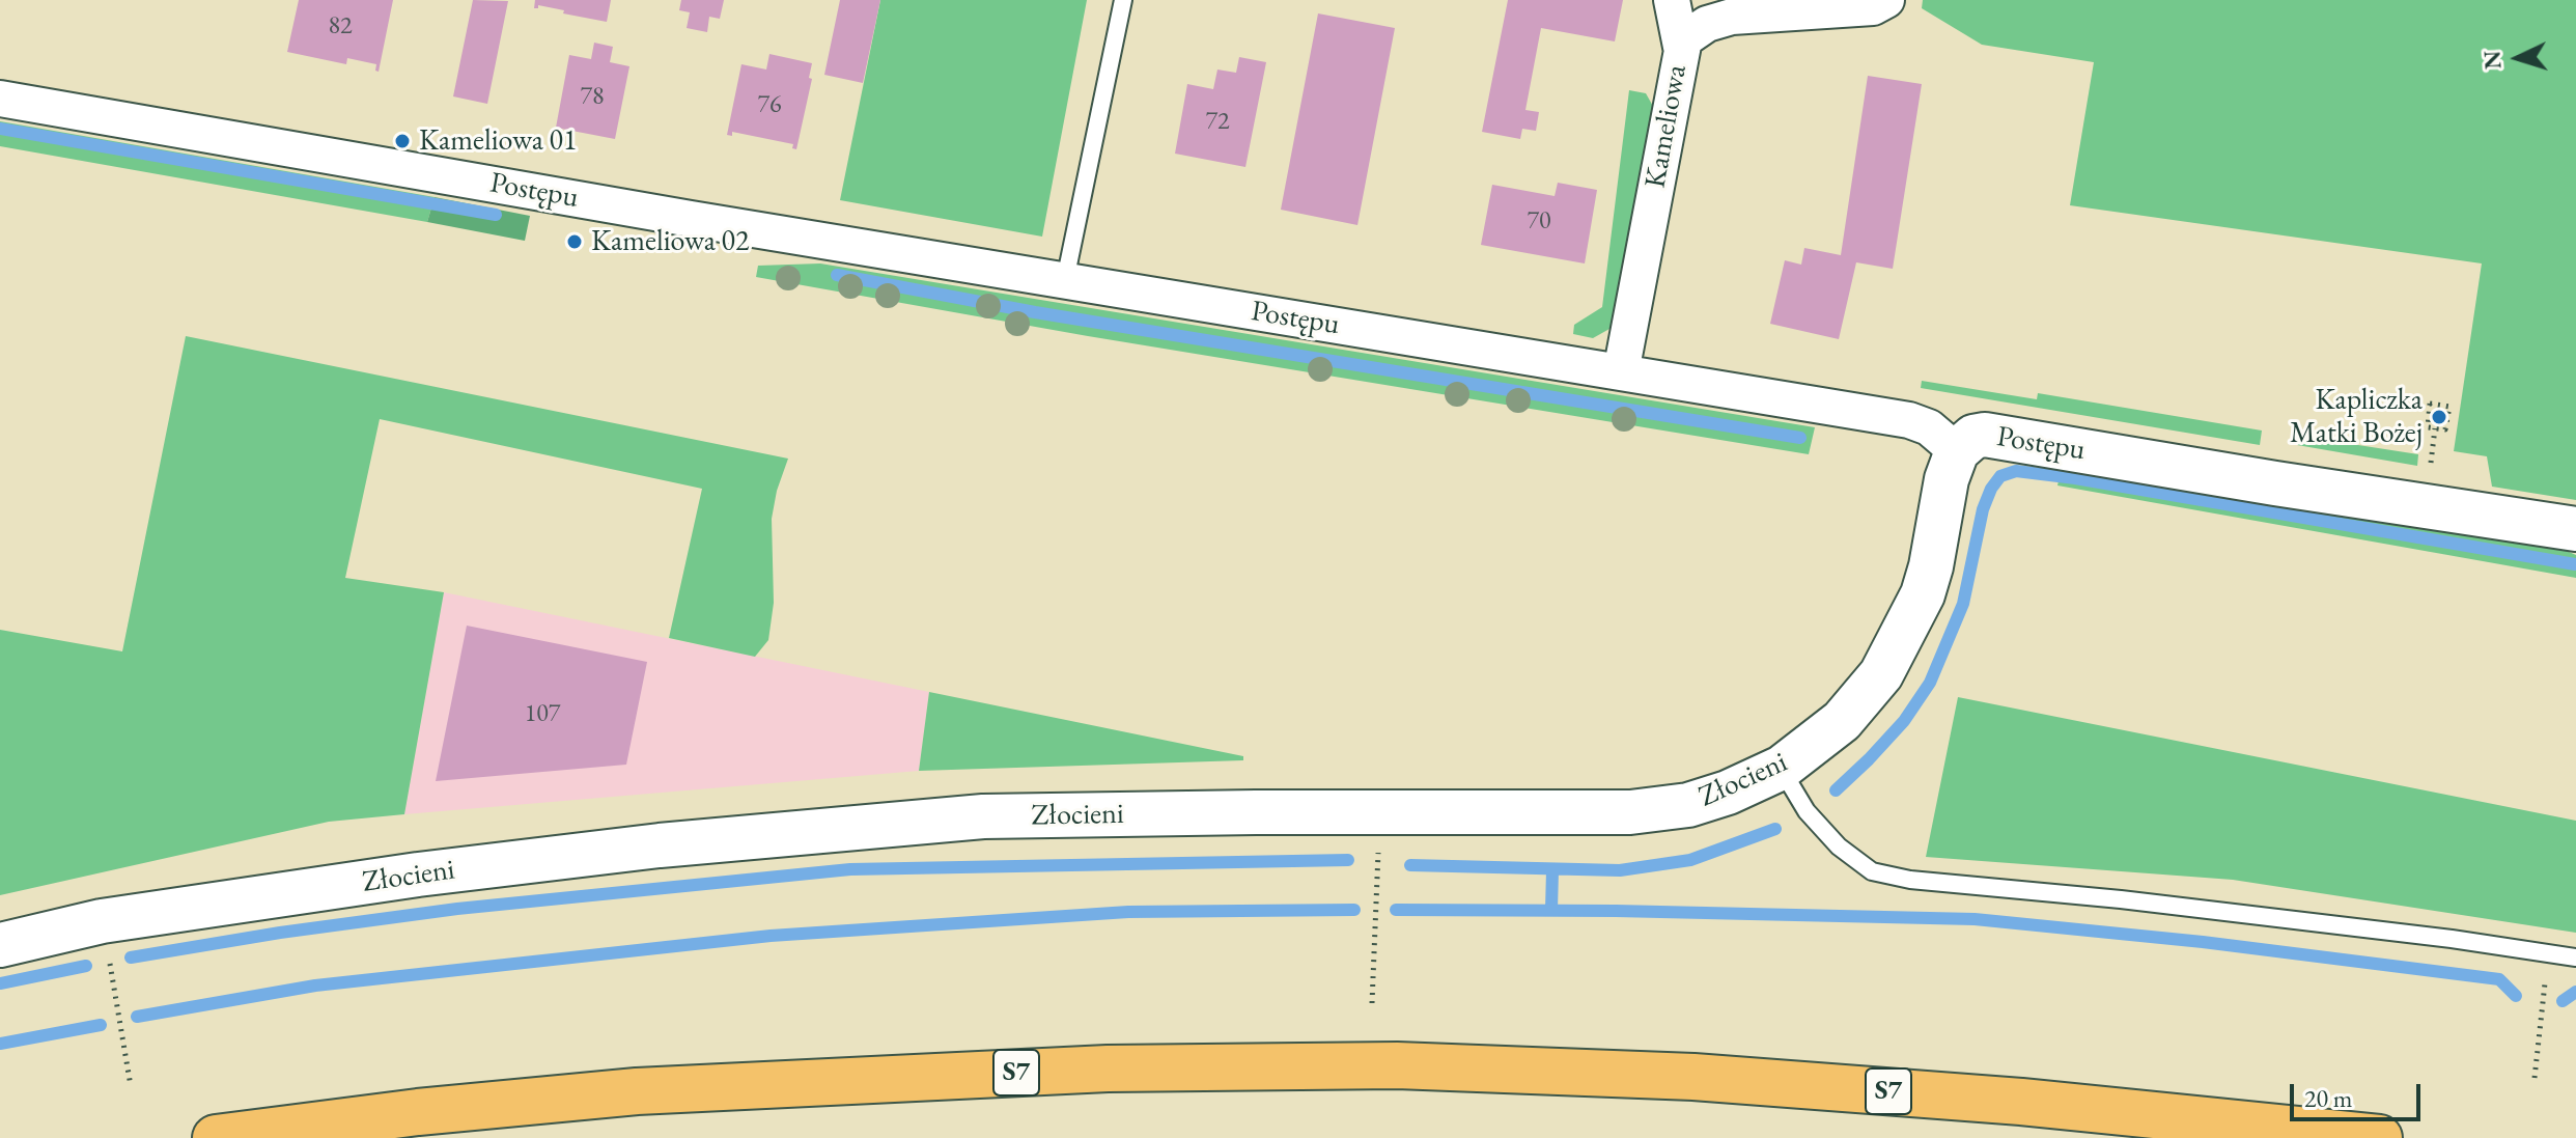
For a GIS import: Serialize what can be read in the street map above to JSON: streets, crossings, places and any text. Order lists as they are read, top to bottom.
{
  "streets": {
    "highway": ["S7"],
    "street": ["Kameliowa", "Postępu", "Złocieni"]
  },
  "crossings": [
    ["Kameliowa", "Postępu"],
    ["Postępu", "Złocieni"]
  ],
  "places": ["Kameliowa 01", "Kameliowa 02", "Kapliczka Matki Bożej"],
  "house_numbers": [
    "82",
    "78",
    "76",
    "72",
    "70",
    "107"
  ],
  "scale_bar": "20 m",
  "north": "left"
}
